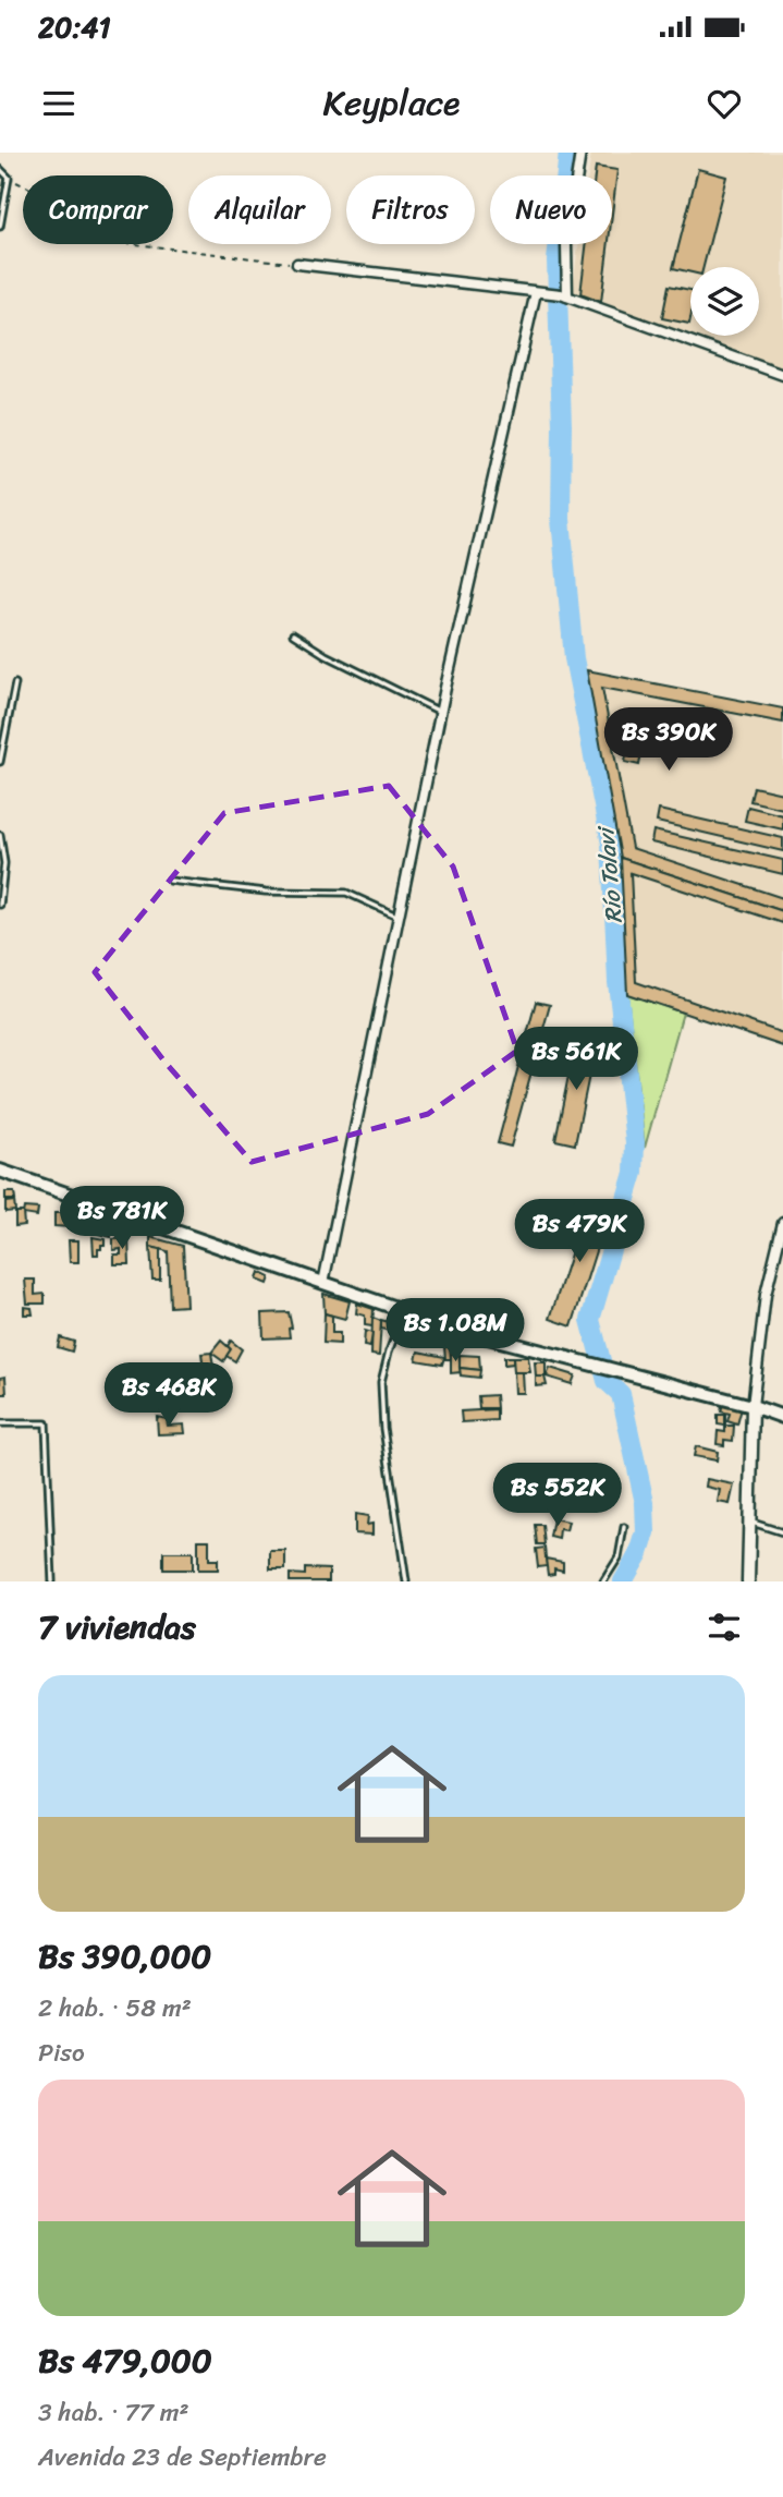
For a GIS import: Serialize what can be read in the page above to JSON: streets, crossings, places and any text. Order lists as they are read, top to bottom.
{
  "water": ["Río Tolavi"],
  "page": {
    "status": "20:41",
    "header": "Keyplace",
    "chip": [
      "Comprar",
      "Alquilar",
      "Filtros",
      "Nuevo"
    ],
    "price": [
      "Bs 390K",
      "Bs 561K",
      "Bs 781K",
      "Bs 479K",
      "Bs 1.08M",
      "Bs 468K",
      "Bs 552K"
    ],
    "heading": "7 viviendas",
    "list": [
      {
        "name": "Bs 390,000",
        "note": "2 hab. · 58 m² · Piso"
      },
      {
        "name": "Bs 479,000",
        "note": "3 hab. · 77 m² · Avenida 23 de Septiembre"
      }
    ]
  }
}
